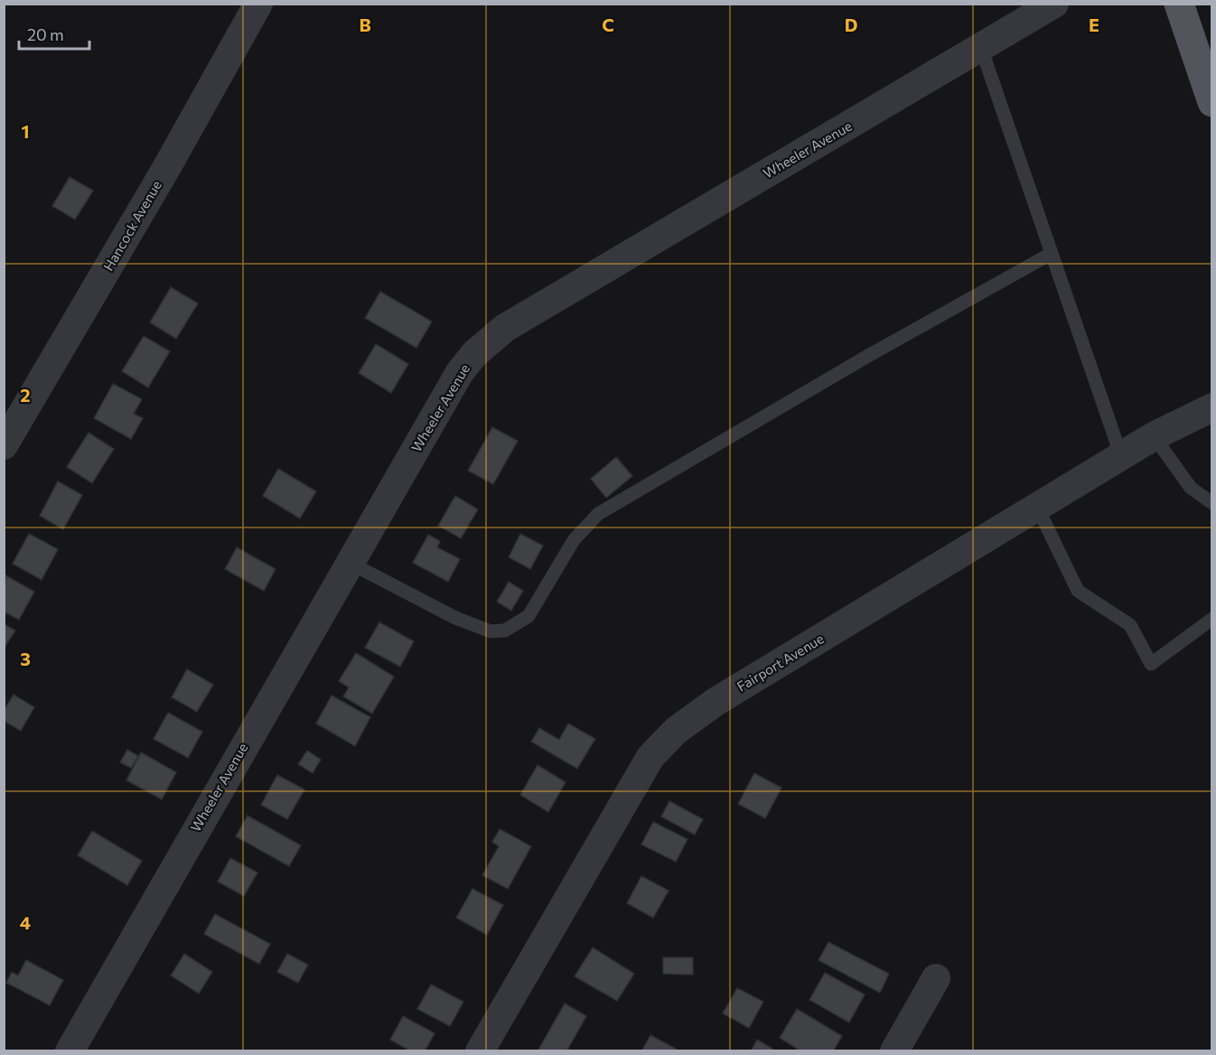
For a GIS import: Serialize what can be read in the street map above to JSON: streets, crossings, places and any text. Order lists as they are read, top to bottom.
{
  "streets": {
    "street": ["Wheeler Avenue", "Hancock Avenue", "Fairport Avenue"]
  },
  "scale_bar": "20 m",
  "grid": {
    "columns": [
      "B",
      "C",
      "D",
      "E"
    ],
    "rows": [
      "1",
      "2",
      "3",
      "4"
    ]
  }
}
